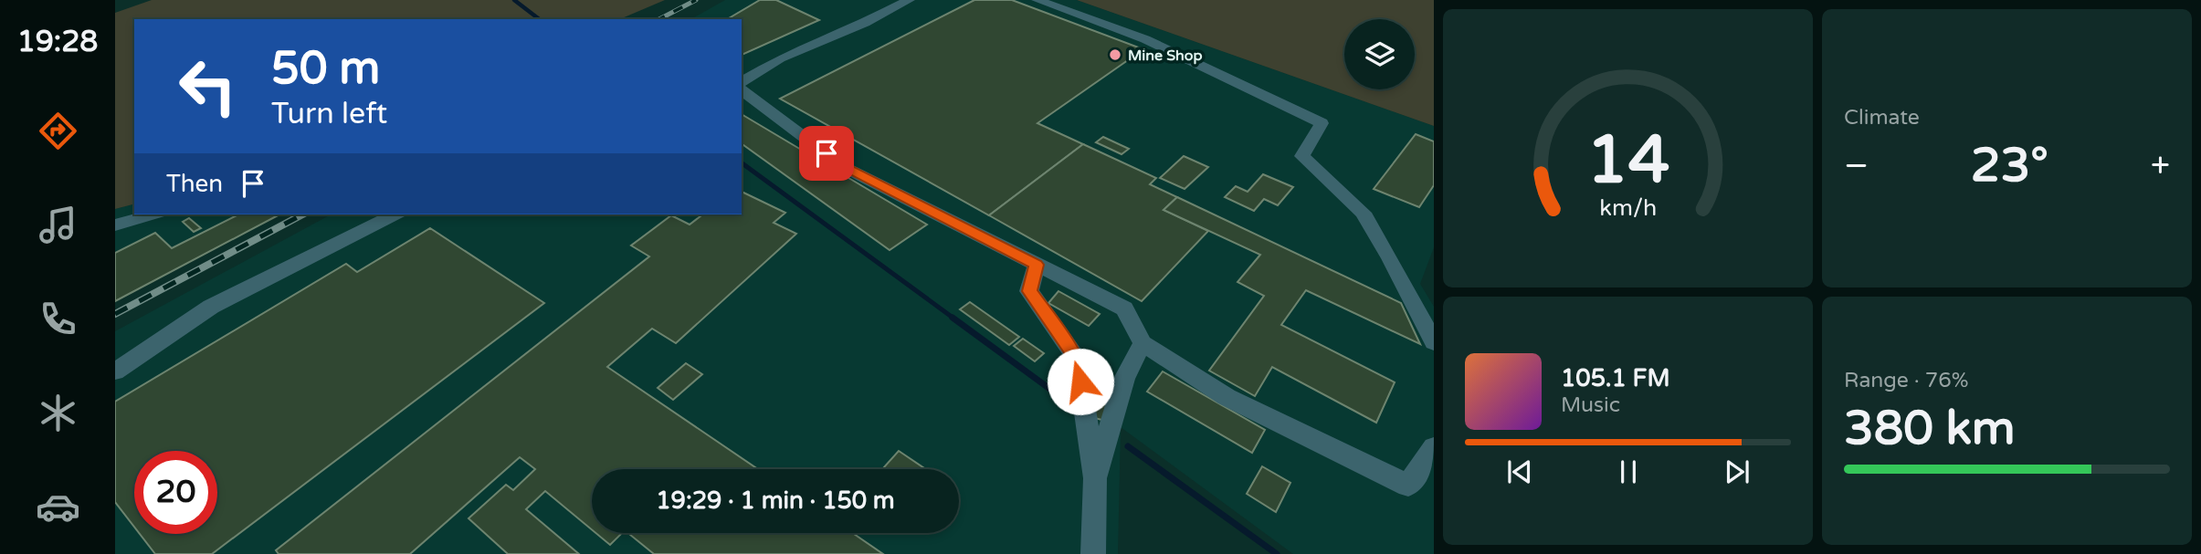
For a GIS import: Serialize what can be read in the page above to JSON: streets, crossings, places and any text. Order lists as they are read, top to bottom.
{
  "places": ["Mine Shop"],
  "page": {
    "tabs": "19:28",
    "tile": [
      "Climate",
      ["Range · 76%", "380 km"]
    ],
    "turn": ["50 m", "Turn left"],
    "heat": ["−", "23°", "+"],
    "then": "Then",
    "song": ["105.1 FM", "Music"],
    "limit": "20",
    "trip": "19:29 · 1 min · 150 m",
    "gauge": ["14", "km/h"]
  }
}
